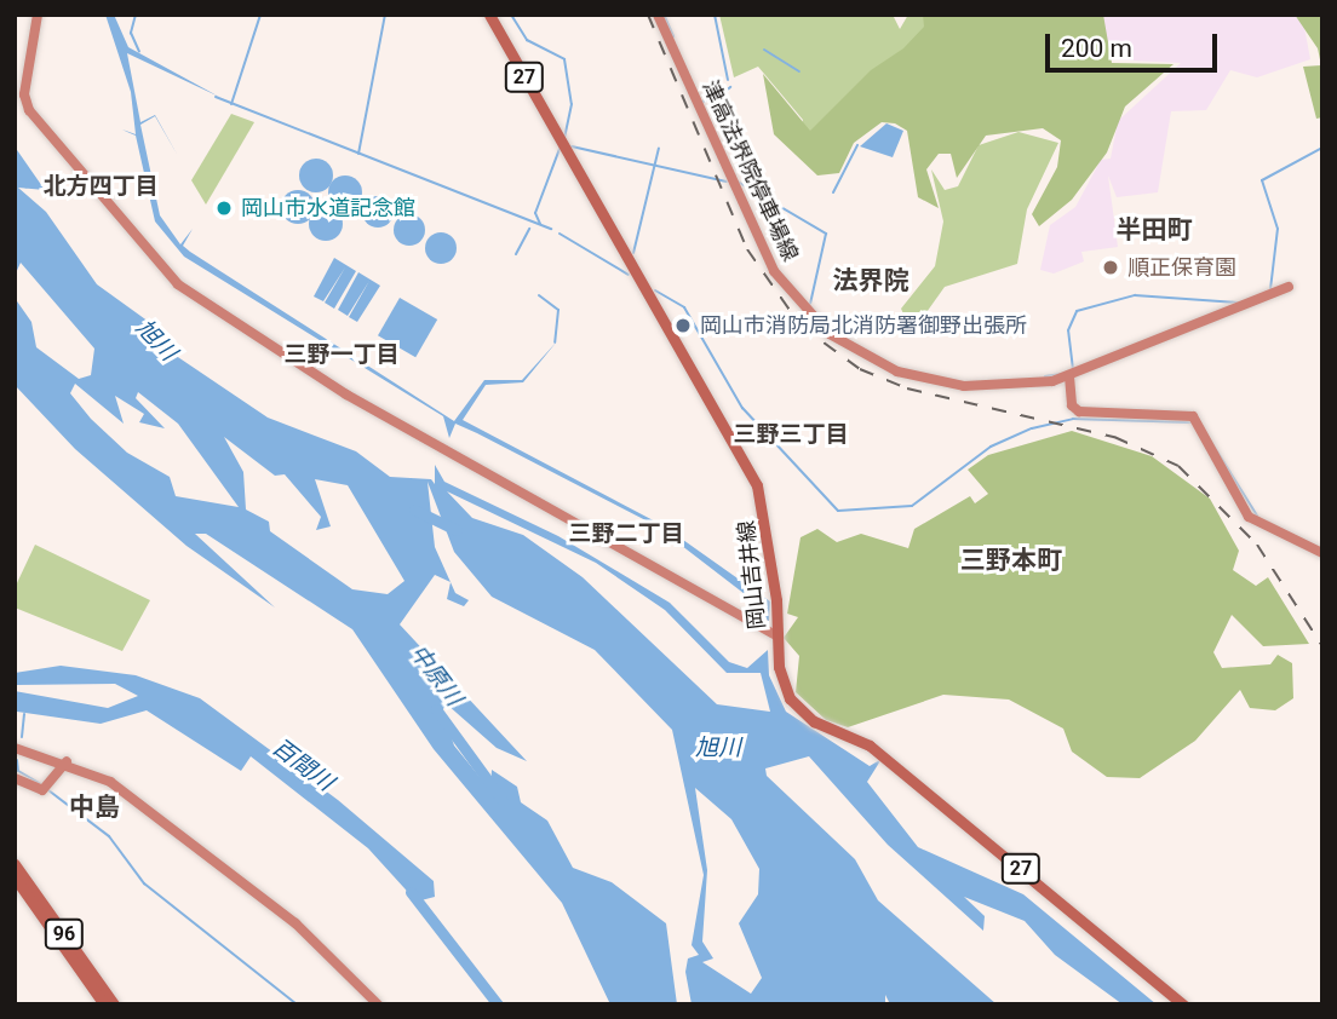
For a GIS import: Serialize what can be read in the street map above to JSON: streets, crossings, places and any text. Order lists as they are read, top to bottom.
{
  "streets": {
    "main road": ["27", "岡山吉井線", "96"],
    "street": ["津高法界院停車場線"]
  },
  "districts": [
    "北方四丁目",
    "半田町",
    "法界院",
    "三野一丁目",
    "三野三丁目",
    "三野二丁目",
    "三野本町",
    "中島"
  ],
  "water": ["旭川", "中原川", "百間川"],
  "places": ["岡山市水道記念館", "順正保育園", "岡山市消防局北消防署御野出張所"],
  "scale_bar": "200 m"
}
